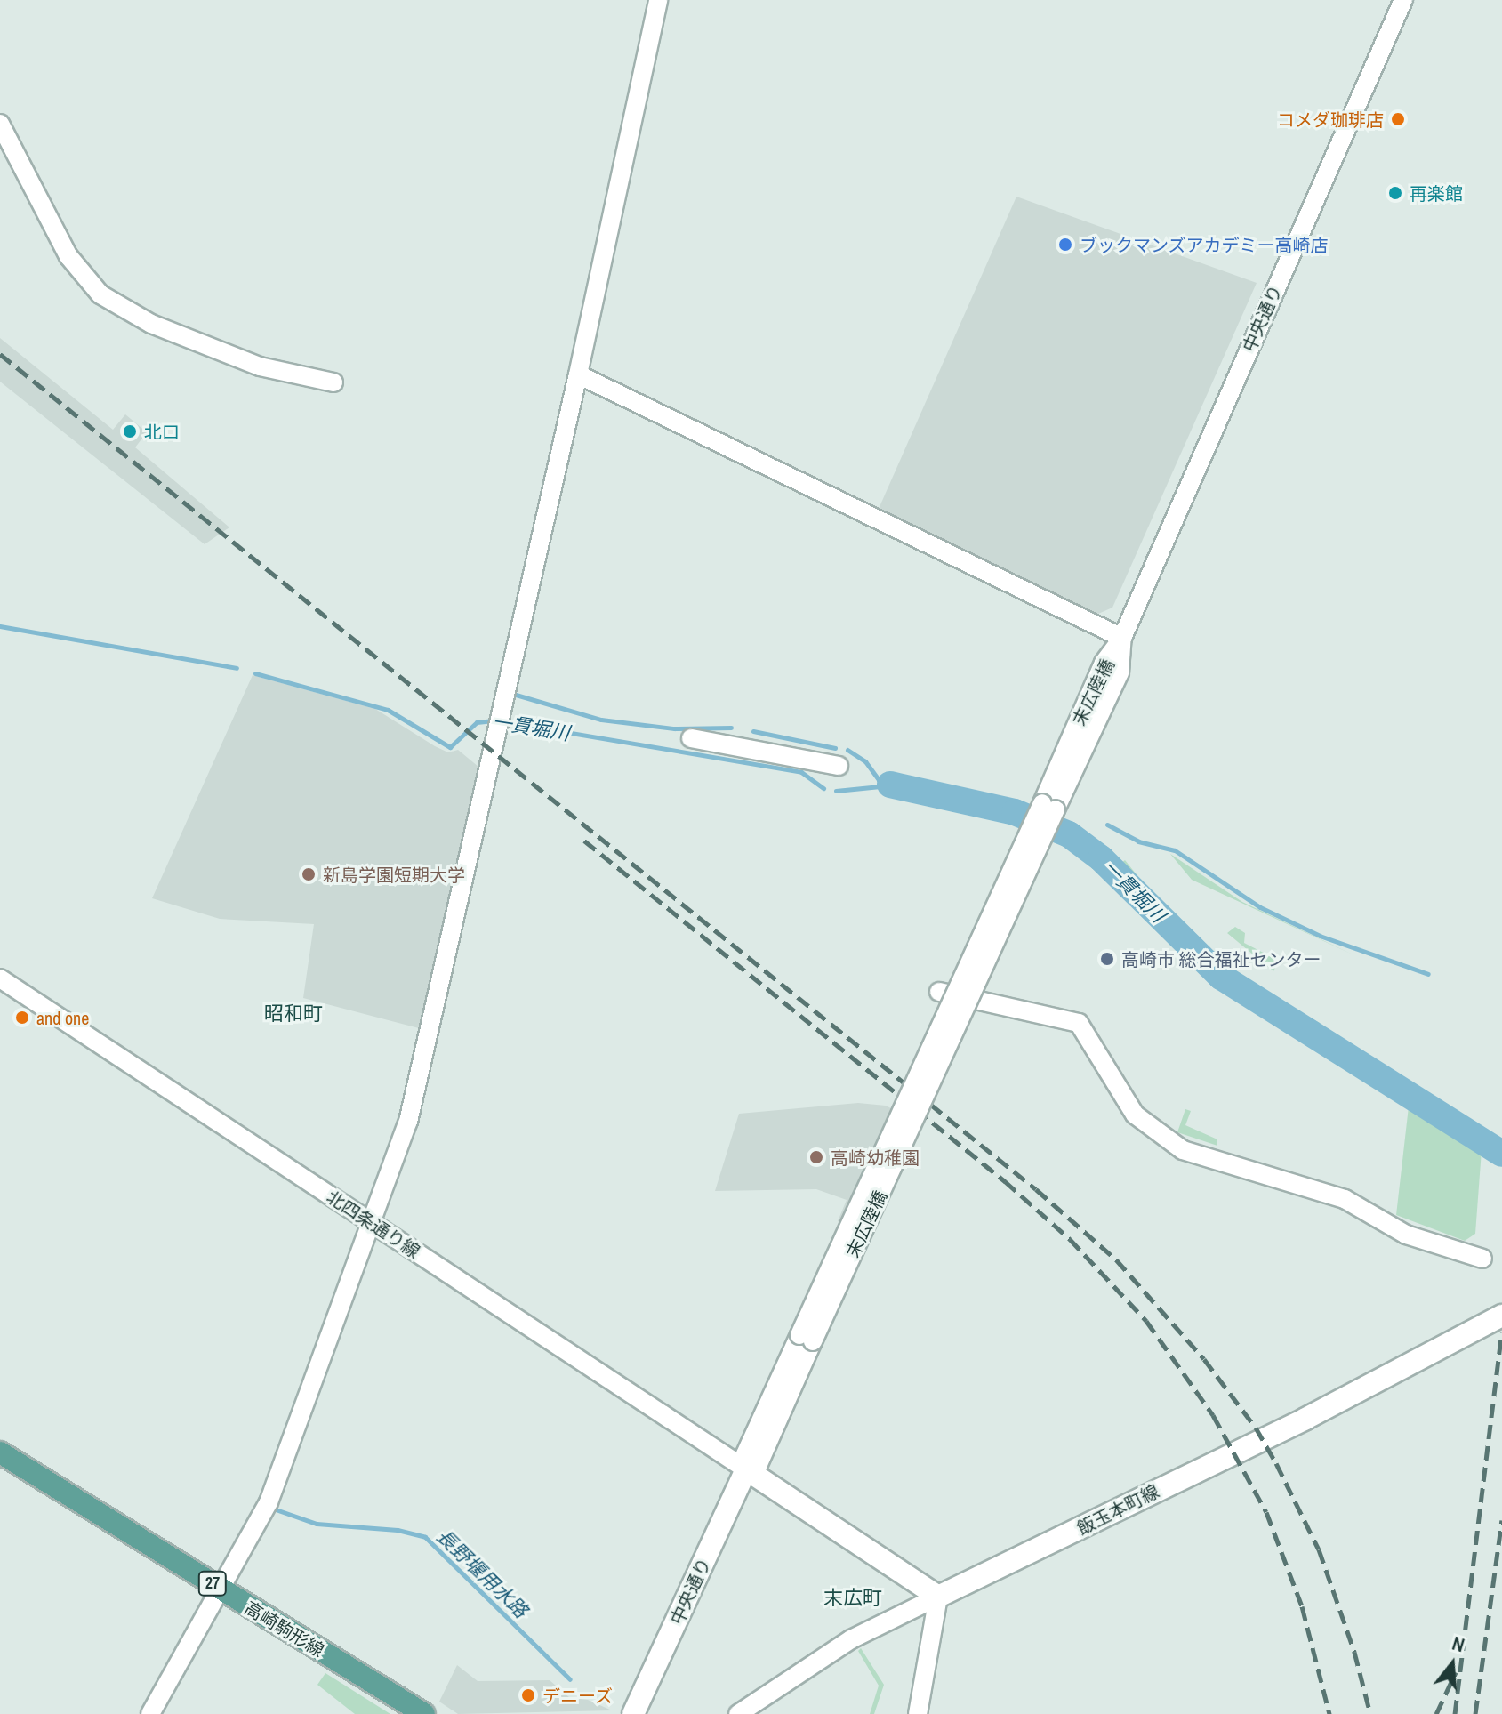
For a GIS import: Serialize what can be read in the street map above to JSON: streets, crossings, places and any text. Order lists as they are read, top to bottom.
{
  "streets": {
    "main road": [
      "中央通り",
      "飯玉本町線",
      "27",
      "高崎駒形線"
    ],
    "street": ["末広陸橋", "北四条通り線"]
  },
  "crossings": [
    ["中央通り", "末広陸橋"],
    ["中央通り", "北四条通り線"],
    ["末広陸橋", "北四条通り線"]
  ],
  "districts": ["昭和町", "末広町"],
  "water": ["一貫堀川", "長野堰用水路"],
  "places": [
    "コメダ珈琲店",
    "再楽館",
    "ブックマンズアカデミー高崎店",
    "北口",
    "新島学園短期大学",
    "高崎市 総合福祉センター",
    "and one",
    "高崎幼稚園",
    "デニーズ"
  ],
  "north": "top"
}
